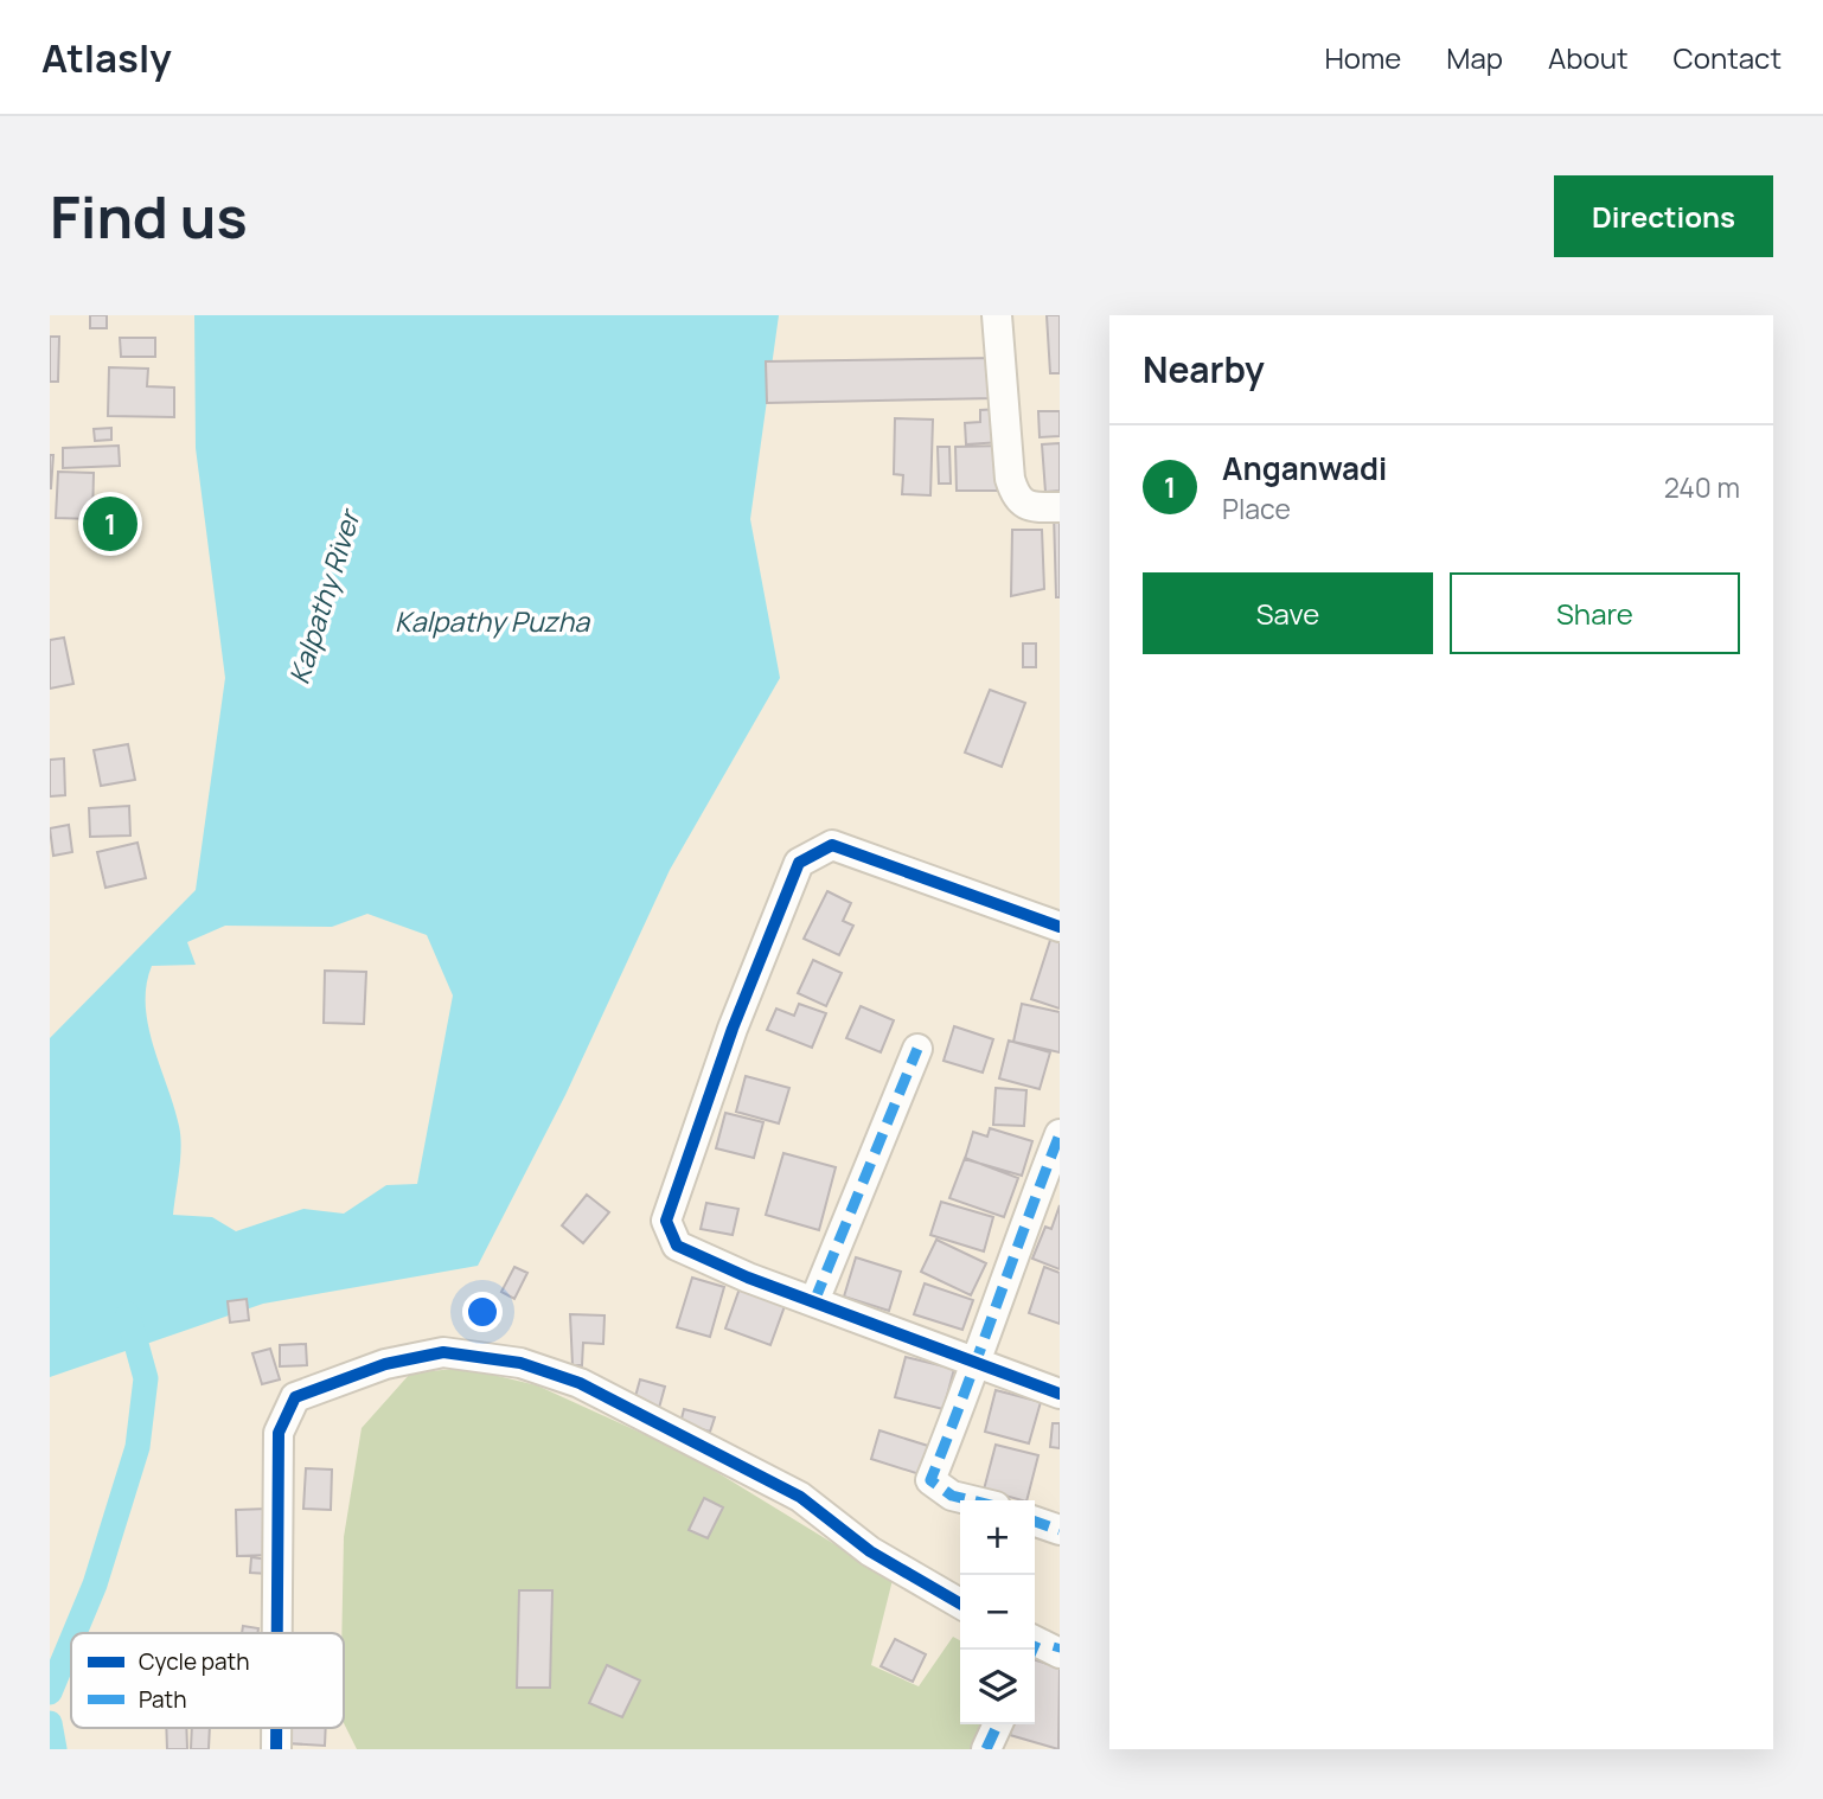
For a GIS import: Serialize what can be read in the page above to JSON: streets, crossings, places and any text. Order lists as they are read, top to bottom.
{
  "water": ["Kalpathy River", "Kalpathy Puzha"],
  "legend": ["Cycle path", "Path"],
  "page": {
    "header": "Atlasly",
    "nav": [
      "Home",
      "Map",
      "About",
      "Contact"
    ],
    "buttons": [
      "Directions",
      ["Save", "Share"]
    ],
    "title": "Find us",
    "heading": "Nearby",
    "list": [
      {
        "mark": "1",
        "name": "Anganwadi",
        "note": "Place",
        "value": "240 m"
      }
    ],
    "pins": "1",
    "map_buttons": ["+", "−"]
  }
}
